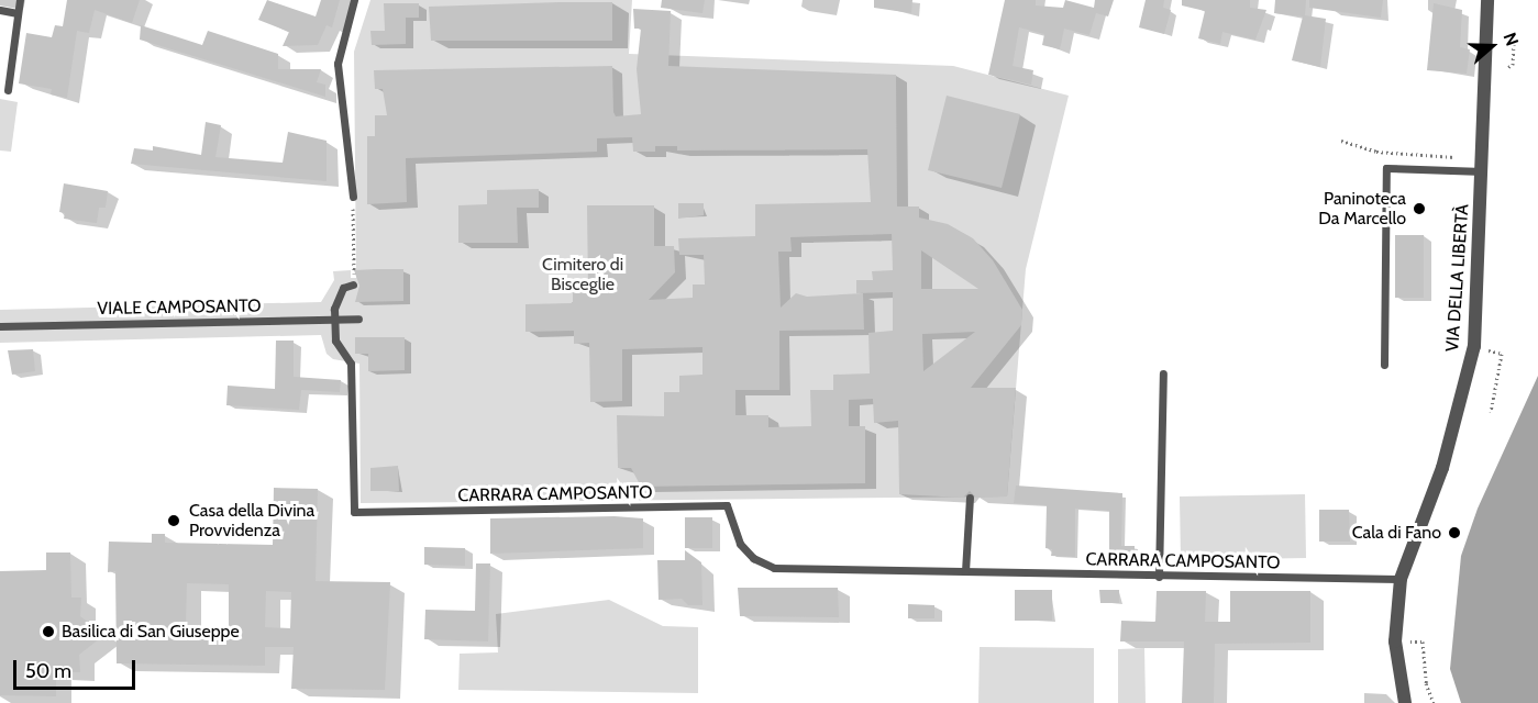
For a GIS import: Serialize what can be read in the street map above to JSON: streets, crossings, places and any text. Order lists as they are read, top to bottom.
{
  "streets": {
    "street": ["VIA DELLA LIBERTÀ"],
    "lane": ["VIALE CAMPOSANTO", "CARRARA CAMPOSANTO"]
  },
  "crossings": [
    ["VIA DELLA LIBERTÀ", "CARRARA CAMPOSANTO"],
    ["VIALE CAMPOSANTO", "CARRARA CAMPOSANTO"]
  ],
  "parks": ["Cimitero di Bisceglie"],
  "places": [
    "Paninoteca Da Marcello",
    "Casa della Divina Provvidenza",
    "Cala di Fano",
    "Basilica di San Giuseppe"
  ],
  "scale_bar": "50 m",
  "north": "right"
}
